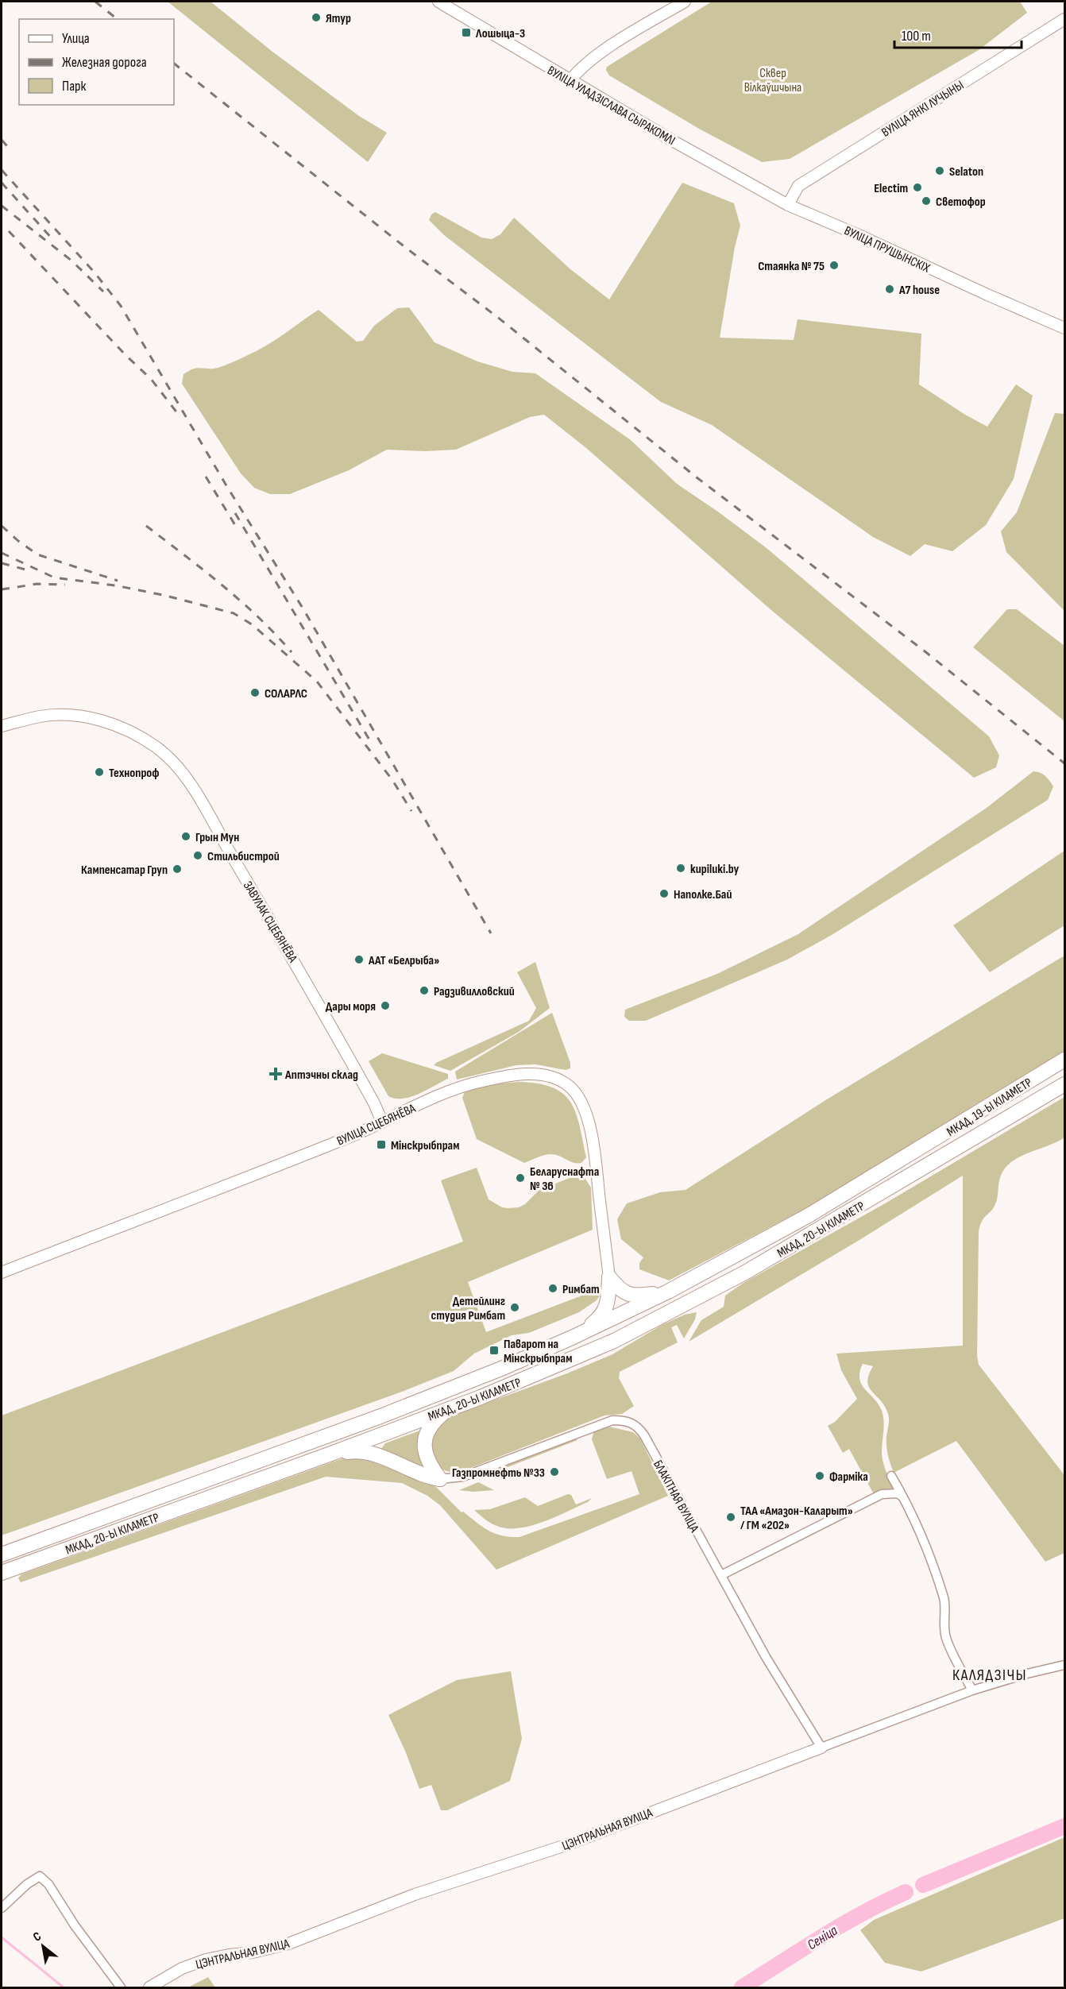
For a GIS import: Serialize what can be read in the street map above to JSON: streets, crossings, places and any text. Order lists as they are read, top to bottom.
{
  "streets": {
    "highway": ["МКАД, 19-Ы КІЛАМЕТР", "МКАД, 20-Ы КІЛАМЕТР"],
    "street": [
      "ВУЛІЦА УЛАДЗІСЛАВА СЫРАКОМЛІ",
      "ВУЛІЦА ЯНКІ ЛУЧЫНЫ",
      "ВУЛІЦА ПРУШЫНСКІХ",
      "ЗАВУЛАК СЦЕБЯНЁВА",
      "ВУЛІЦА СЦЕБЯНЁВА",
      "БЛАКІТНАЯ ВУЛІЦА",
      "ЦЭНТРАЛЬНАЯ ВУЛІЦА"
    ]
  },
  "crossings": [
    ["ВУЛІЦА УЛАДЗІСЛАВА СЫРАКОМЛІ", "ВУЛІЦА ЯНКІ ЛУЧЫНЫ"],
    ["ВУЛІЦА УЛАДЗІСЛАВА СЫРАКОМЛІ", "ВУЛІЦА ПРУШЫНСКІХ"],
    ["ВУЛІЦА ЯНКІ ЛУЧЫНЫ", "ВУЛІЦА ПРУШЫНСКІХ"],
    ["ЗАВУЛАК СЦЕБЯНЁВА", "ВУЛІЦА СЦЕБЯНЁВА"],
    ["МКАД, 19-Ы КІЛАМЕТР", "МКАД, 20-Ы КІЛАМЕТР"],
    ["БЛАКІТНАЯ ВУЛІЦА", "ЦЭНТРАЛЬНАЯ ВУЛІЦА"]
  ],
  "districts": ["КАЛЯДЗІЧЫ"],
  "water": ["Сеніца"],
  "parks": ["Сквер Вілкаўшчына"],
  "places": {
    "other": [
      "Ятур",
      "Selaton",
      "Electim",
      "Светофор",
      "Стаянка № 75",
      "A7 house",
      "СОЛАРЛС",
      "Технопроф",
      "Грын Мун",
      "Стильбистрой",
      "kupiluki.by",
      "Кампенсатар Груп",
      "Наполке.Бай",
      "ААТ «Белрыба»",
      "Радзивилловский",
      "Дары моря",
      "Беларуснафта № 36",
      "Римбат",
      "Детейлинг студия Римбат",
      "Газпромнефть №33",
      "Фарміка",
      "ТАА «Амазон-Каларыт» / ГМ «202»"
    ],
    "transit": ["Лошыца-3", "Мінскрыбпрам", "Паварот на Мінскрыбпрам"],
    "health": ["Аптэчны склад"]
  },
  "legend": ["Улица", "Железная дорога", "Парк"],
  "scale_bar": "100 m",
  "north": "top left"
}
